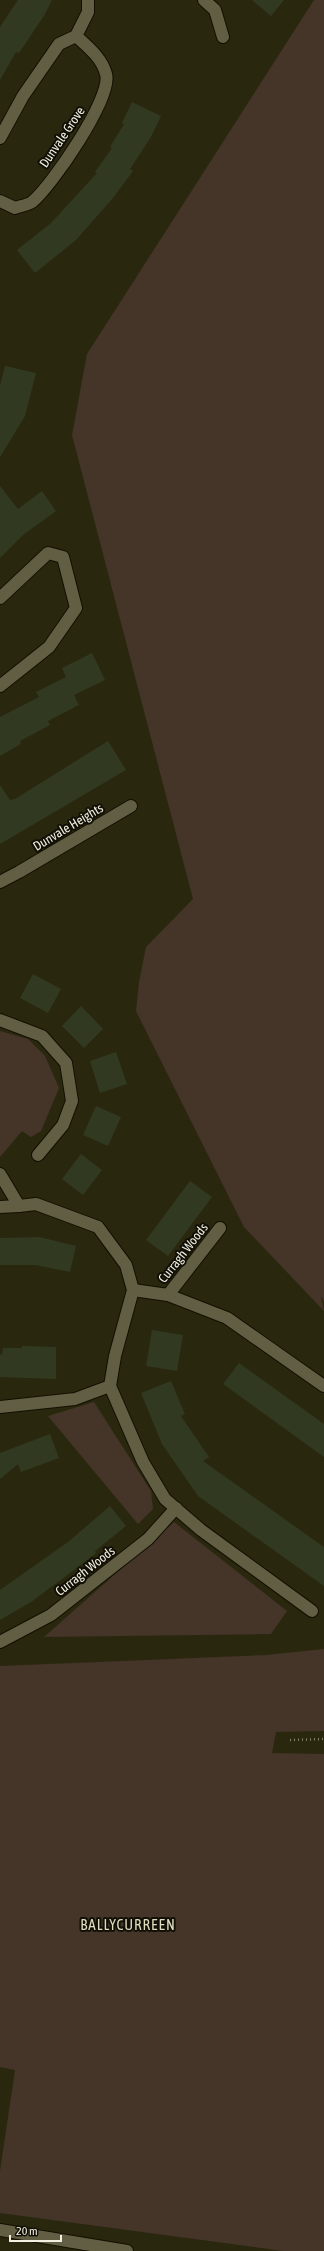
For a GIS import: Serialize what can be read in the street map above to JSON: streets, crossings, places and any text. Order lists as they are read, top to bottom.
{
  "streets": {
    "street": ["Dunvale Grove", "Dunvale Heights", "Curragh Woods"]
  },
  "districts": ["BALLYCURREEN"],
  "scale_bar": "20 m"
}
